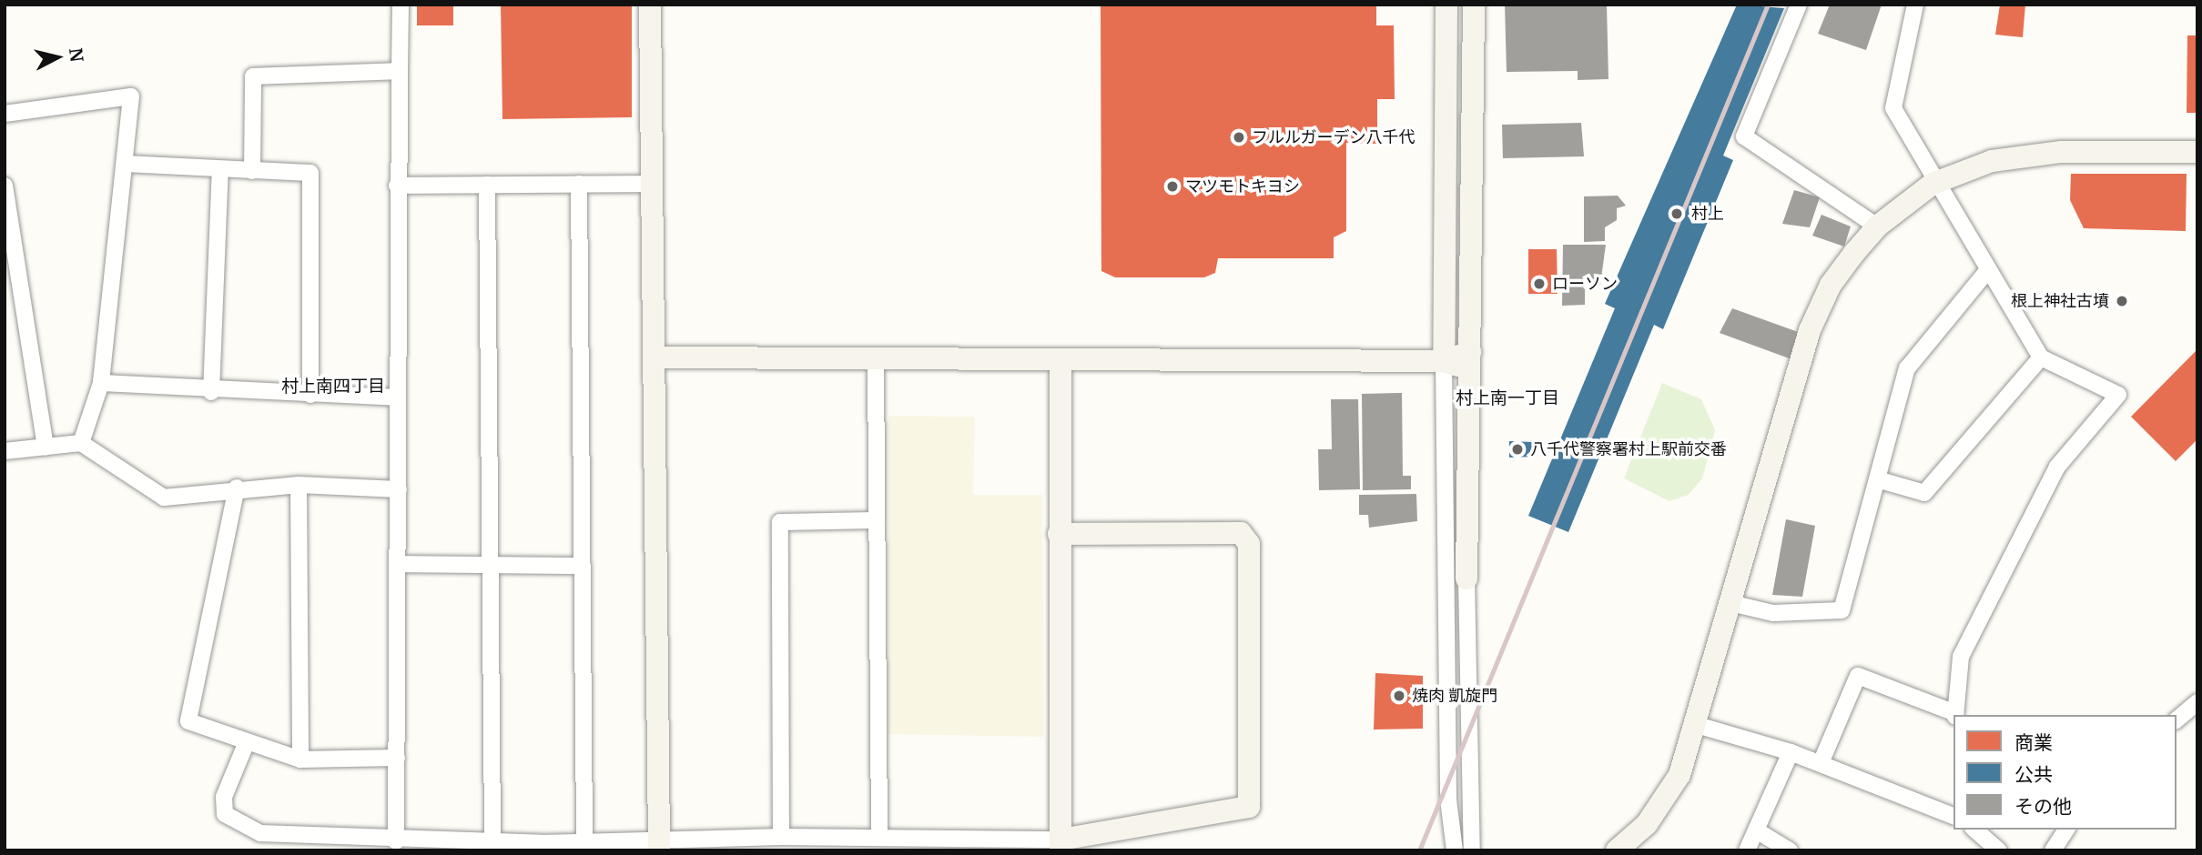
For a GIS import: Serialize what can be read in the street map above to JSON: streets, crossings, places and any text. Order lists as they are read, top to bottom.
{
  "districts": ["村上南四丁目", "村上南一丁目"],
  "places": [
    "フルルガーデン八千代",
    "マツモトキヨシ",
    "村上",
    "ローソン",
    "根上神社古墳",
    "八千代警察署村上駅前交番",
    "焼肉 凱旋門"
  ],
  "legend": ["商業", "公共", "その他"],
  "north": "right"
}
